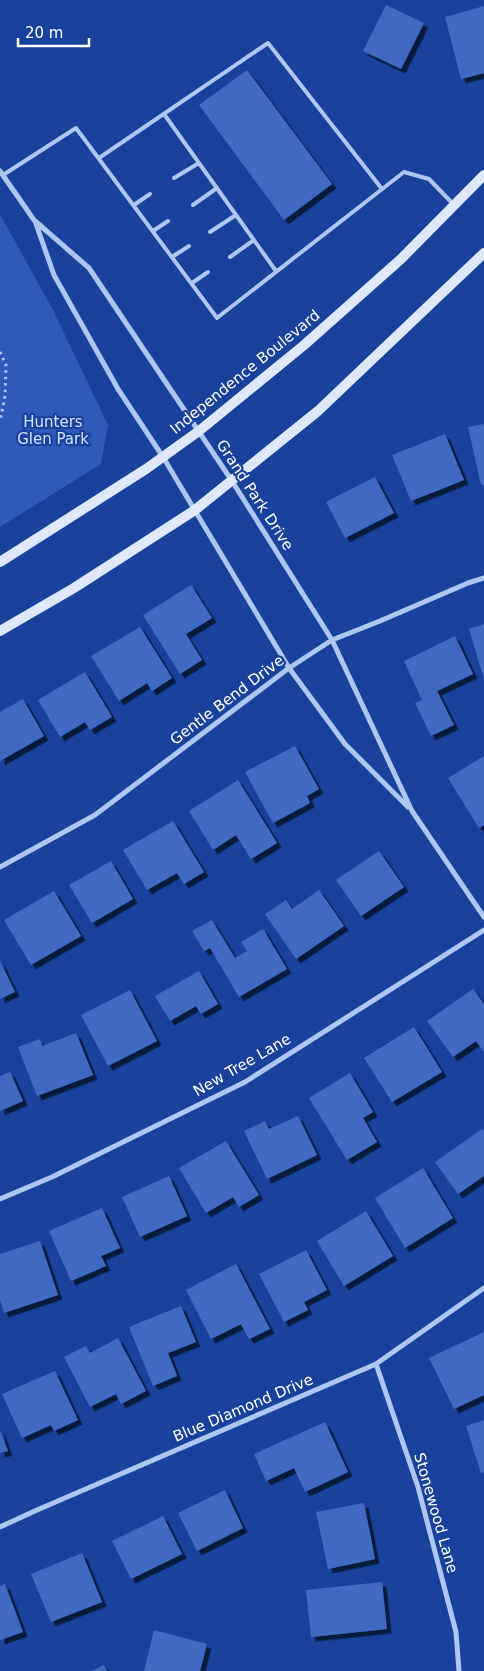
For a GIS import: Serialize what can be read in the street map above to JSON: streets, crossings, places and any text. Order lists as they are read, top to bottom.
{
  "streets": {
    "main road": ["Independence Boulevard"],
    "street": [
      "Grand Park Drive",
      "Gentle Bend Drive",
      "New Tree Lane",
      "Blue Diamond Drive",
      "Stonewood Lane"
    ]
  },
  "crossings": [
    ["Independence Boulevard", "Grand Park Drive"],
    ["Grand Park Drive", "Gentle Bend Drive"],
    ["Blue Diamond Drive", "Stonewood Lane"]
  ],
  "parks": ["Hunters Glen Park"],
  "scale_bar": "20 m"
}
